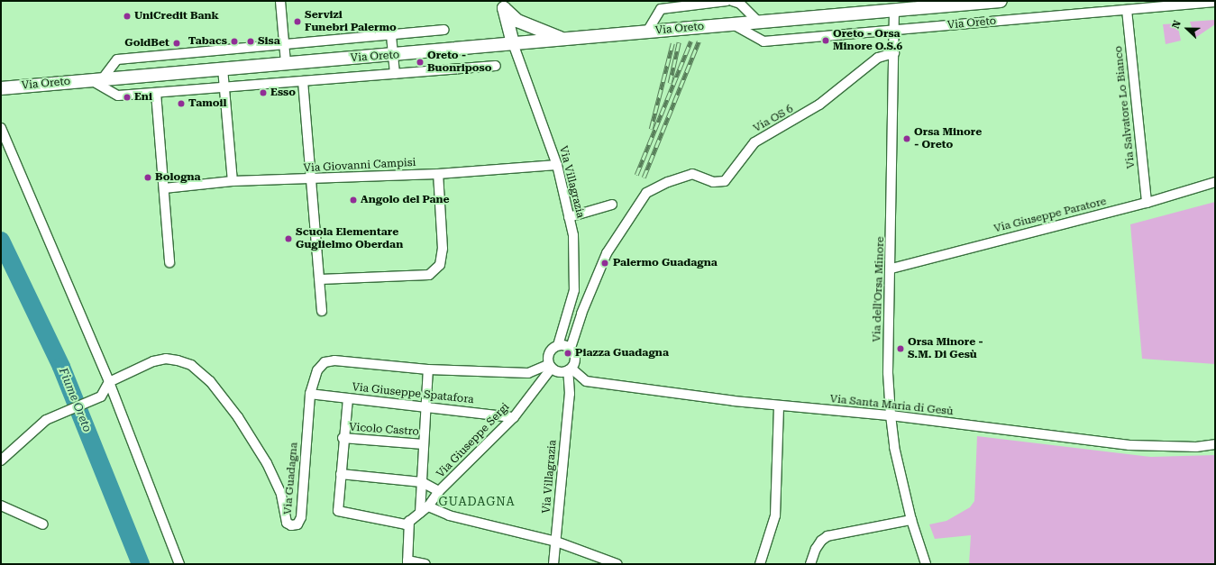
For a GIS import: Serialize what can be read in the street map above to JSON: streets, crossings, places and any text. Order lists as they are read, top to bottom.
{
  "streets": {
    "street": [
      "Via Oreto",
      "Via Salvatore Lo Bianco",
      "Via OS 6",
      "Via Giovanni Campisi",
      "Via Villagrazia",
      "Via Giuseppe Paratore",
      "Via dell'Orsa Minore",
      "Via Giuseppe Spatafora",
      "Via Santa Maria di Gesù",
      "Vicolo Castro",
      "Via Giuseppe Sergi",
      "Via Guadagna"
    ]
  },
  "crossings": [
    ["Via Oreto", "Via Salvatore Lo Bianco"],
    ["Via Oreto", "Via Villagrazia"],
    ["Via Oreto", "Via dell'Orsa Minore"],
    ["Via Salvatore Lo Bianco", "Via Giuseppe Paratore"],
    ["Via OS 6", "Via Villagrazia"],
    ["Via OS 6", "Via dell'Orsa Minore"],
    ["Via OS 6", "Via Santa Maria di Gesù"],
    ["Via OS 6", "Via Giuseppe Sergi"],
    ["Via OS 6", "Via Guadagna"],
    ["Via Giovanni Campisi", "Via Villagrazia"],
    ["Via Villagrazia", "Via Santa Maria di Gesù"],
    ["Via Villagrazia", "Via Giuseppe Sergi"],
    ["Via Villagrazia", "Via Guadagna"],
    ["Via Giuseppe Paratore", "Via dell'Orsa Minore"],
    ["Via dell'Orsa Minore", "Via Santa Maria di Gesù"],
    ["Via Giuseppe Spatafora", "Via Giuseppe Sergi"],
    ["Via Giuseppe Spatafora", "Via Guadagna"],
    ["Via Santa Maria di Gesù", "Via Giuseppe Sergi"],
    ["Via Santa Maria di Gesù", "Via Guadagna"],
    ["Via Giuseppe Sergi", "Via Guadagna"]
  ],
  "districts": ["GUADAGNA"],
  "water": ["Fiume Oreto"],
  "places": [
    "UniCredit Bank",
    "Servizi Funebri Palermo",
    "Oreto - Orsa Minore O.S.6",
    "Tabacs",
    "Sisa",
    "GoldBet",
    "Oreto - Buonriposo",
    "Esso",
    "Eni",
    "Tamoil",
    "Orsa Minore - Oreto",
    "Bologna",
    "Angolo del Pane",
    "Scuola Elementare Guglielmo Oberdan",
    "Palermo Guadagna",
    "Orsa Minore - S.M. Di Gesù",
    "Piazza Guadagna"
  ],
  "north": "left"
}
